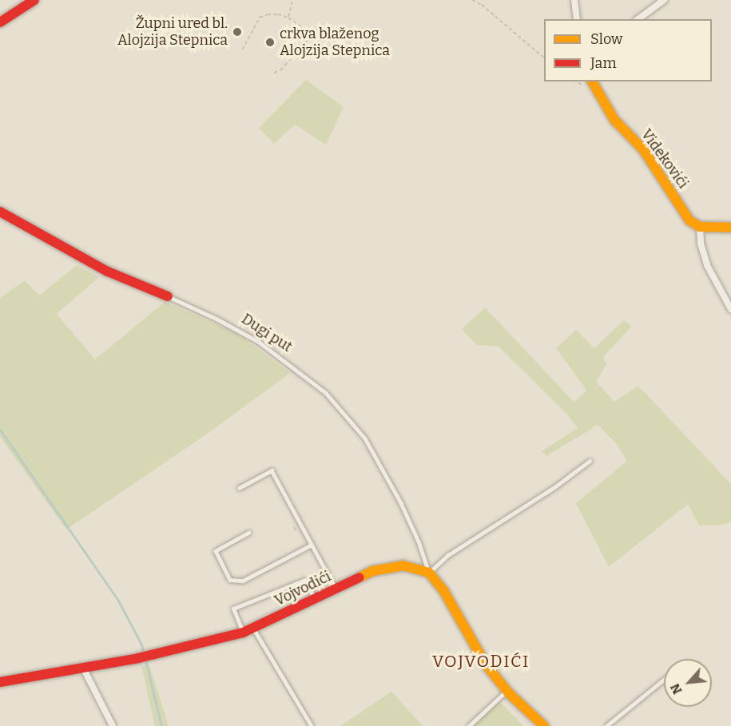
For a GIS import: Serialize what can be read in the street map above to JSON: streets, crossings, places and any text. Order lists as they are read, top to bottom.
{
  "streets": {
    "street": ["Videkovići", "Dugi put", "Vojvodići"]
  },
  "crossings": [
    ["Dugi put", "Vojvodići"]
  ],
  "districts": ["VOJVODIĆI"],
  "places": ["Župni ured bl. Alojzija Stepnica", "crkva blaženog Alojzija Stepnica"],
  "legend": ["Slow", "Jam"],
  "north": "bottom left"
}
